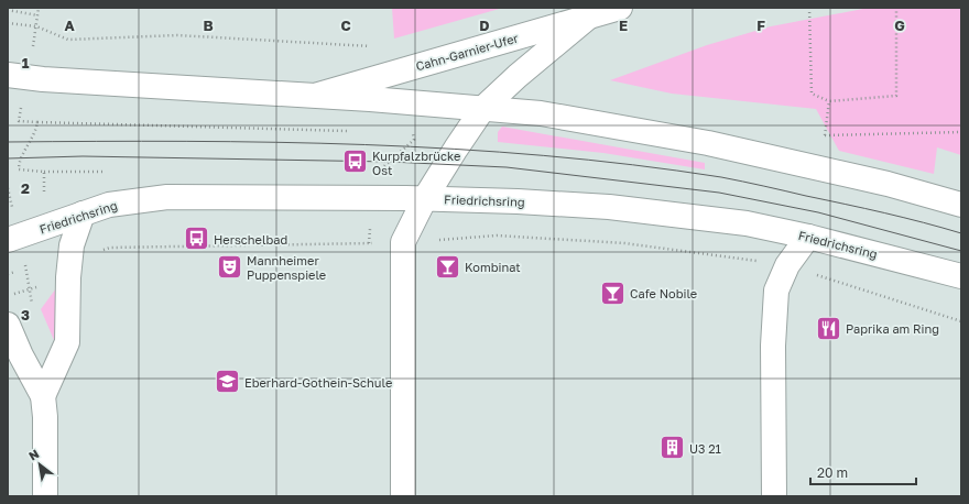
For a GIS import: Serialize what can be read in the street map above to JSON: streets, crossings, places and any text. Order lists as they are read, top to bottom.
{
  "streets": {
    "main road": ["Cahn-Garnier-Ufer", "Friedrichsring"]
  },
  "places": {
    "bus stop": ["Kurpfalzbrücke Ost", "Herschelbad"],
    "theatre": ["Mannheimer Puppenspiele"],
    "bar": ["Kombinat", "Cafe Nobile"],
    "restaurant": ["Paprika am Ring"],
    "school or university": ["Eberhard-Gothein-Schule"],
    "building": ["U3 21"]
  },
  "scale_bar": "20 m",
  "north": "top left",
  "grid": {
    "columns": [
      "A",
      "B",
      "C",
      "D",
      "E",
      "F",
      "G"
    ],
    "rows": ["1", "2", "3"]
  }
}
